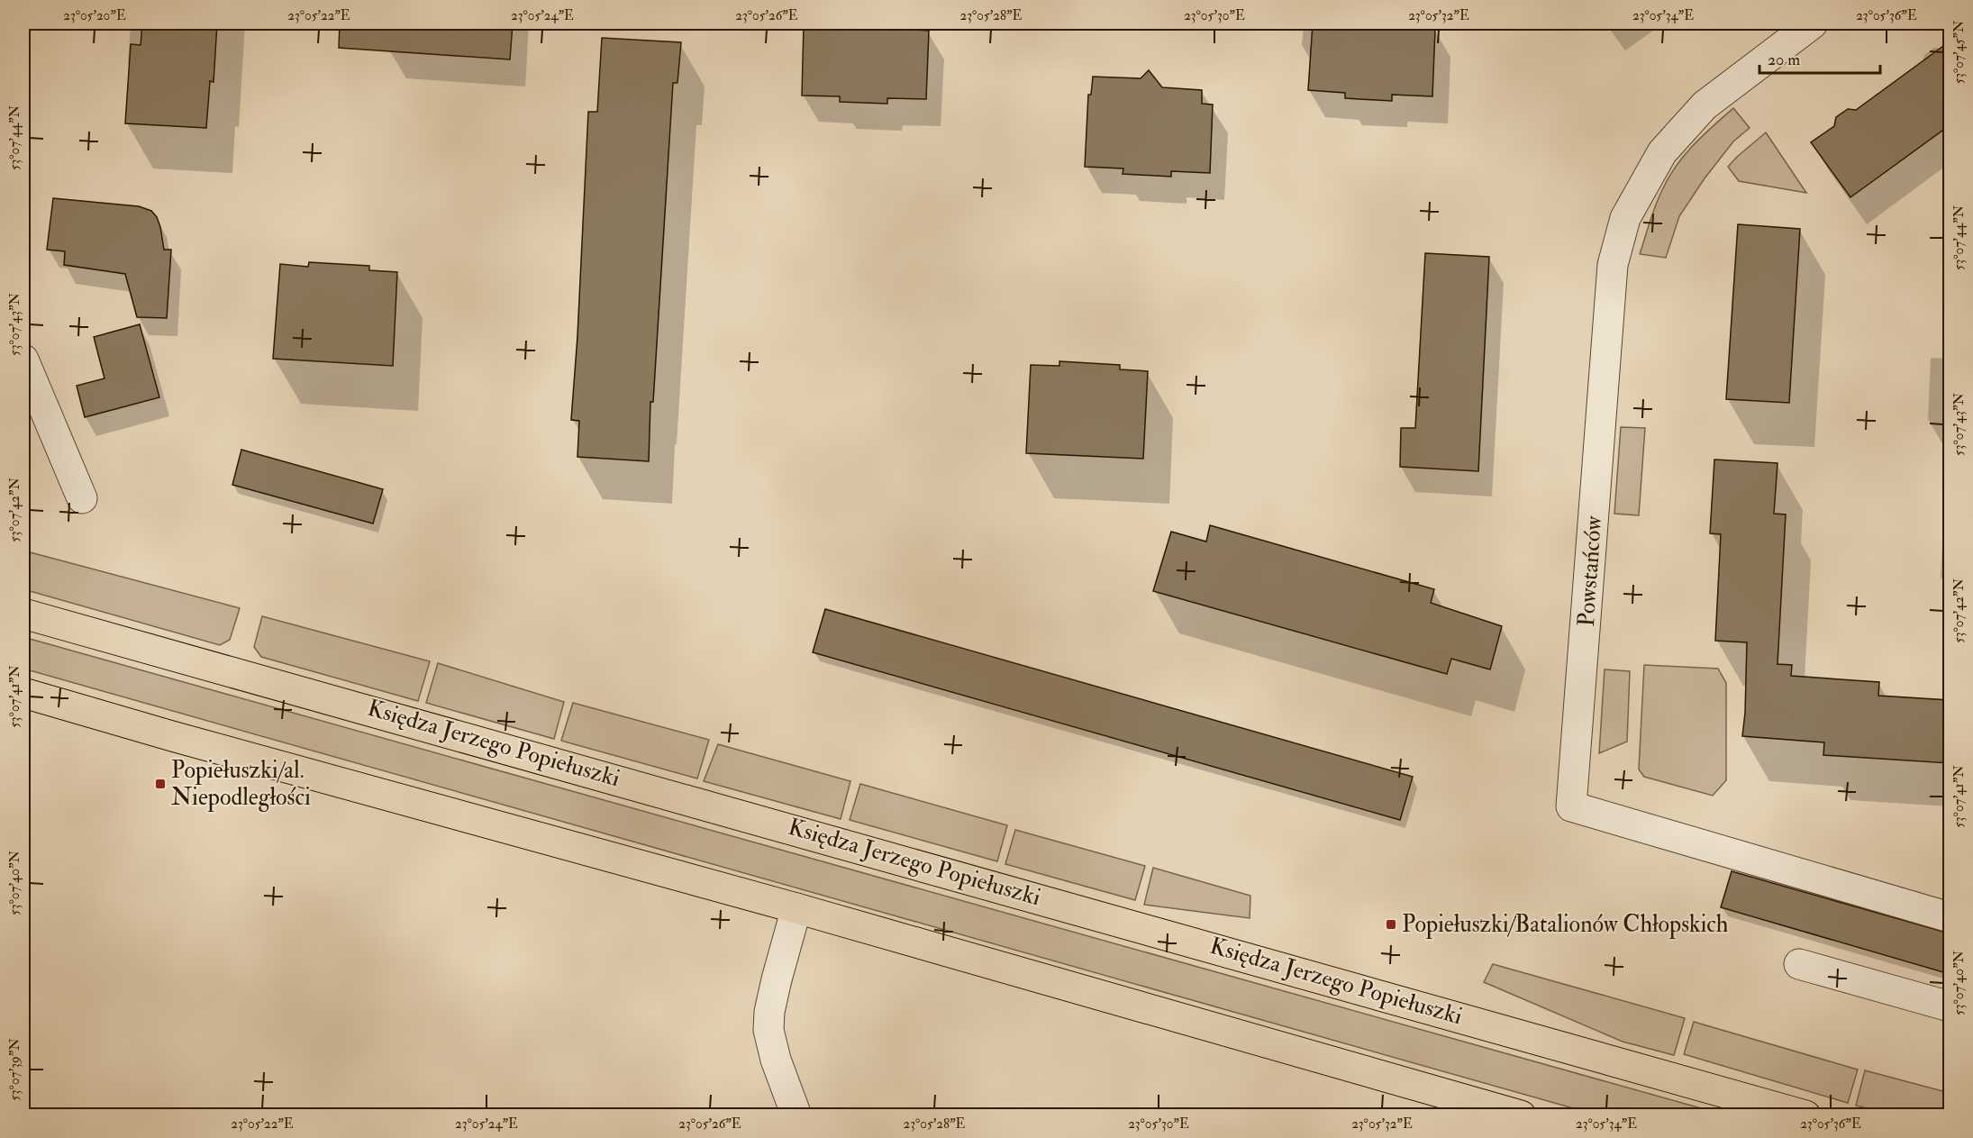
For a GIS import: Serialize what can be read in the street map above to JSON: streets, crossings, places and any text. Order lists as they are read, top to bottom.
{
  "streets": {
    "main road": ["Księdza Jerzego Popiełuszki"],
    "street": ["Powstańców"]
  },
  "places": {
    "transit": ["Popiełuszki/al. Niepodległości", "Popiełuszki/Batalionów Chłopskich"]
  },
  "scale_bar": "20 m",
  "coordinates": [
    "23°05'20\"E",
    "23°05'22\"E",
    "23°05'24\"E",
    "23°05'26\"E",
    "23°05'28\"E",
    "23°05'30\"E",
    "23°05'32\"E",
    "23°05'34\"E",
    "23°05'36\"E",
    "53°07'45\"N",
    "53°07'44\"N",
    "53°07'43\"N",
    "53°07'42\"N",
    "53°07'41\"N",
    "53°07'40\"N",
    "53°07'39\"N"
  ]
}
